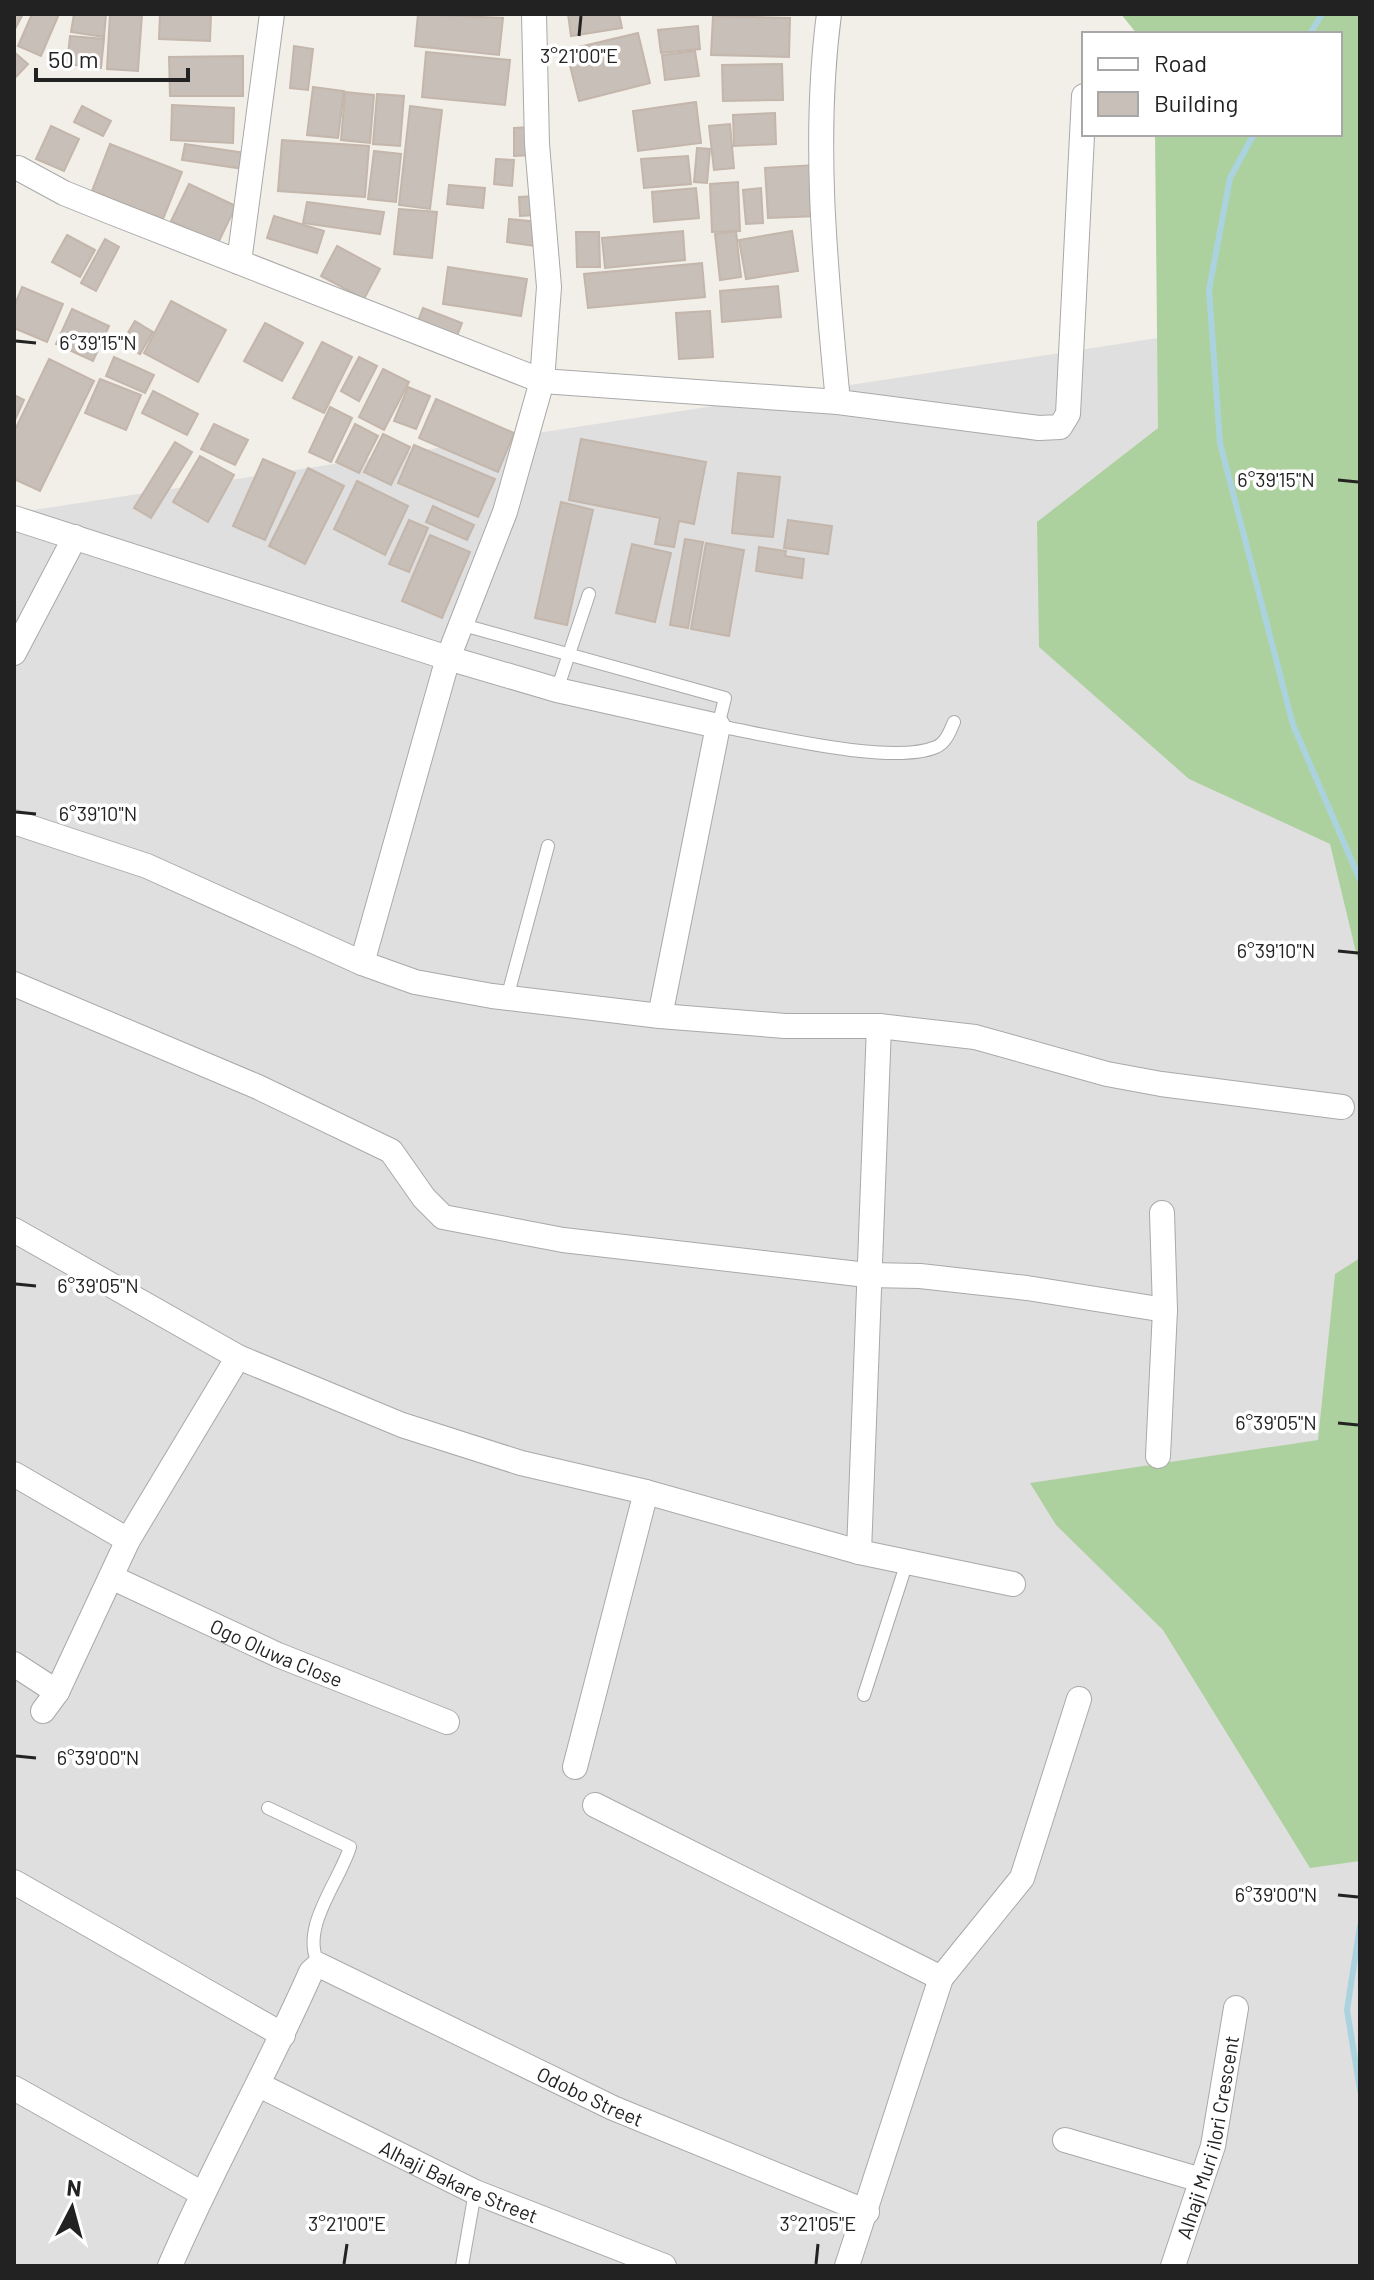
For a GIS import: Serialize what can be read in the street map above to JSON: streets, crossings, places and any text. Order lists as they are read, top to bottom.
{
  "streets": {
    "street": [
      "Ogo Oluwa Close",
      "Odobo Street",
      "Alhaji Muri ilori Crescent",
      "Alhaji Bakare Street"
    ]
  },
  "legend": ["Road", "Building"],
  "scale_bar": "50 m",
  "north": "top",
  "coordinates": [
    "3°21'00\"E",
    "6°39'15\"N",
    "6°39'10\"N",
    "6°39'05\"N",
    "6°39'00\"N",
    "3°21'05\"E"
  ]
}
